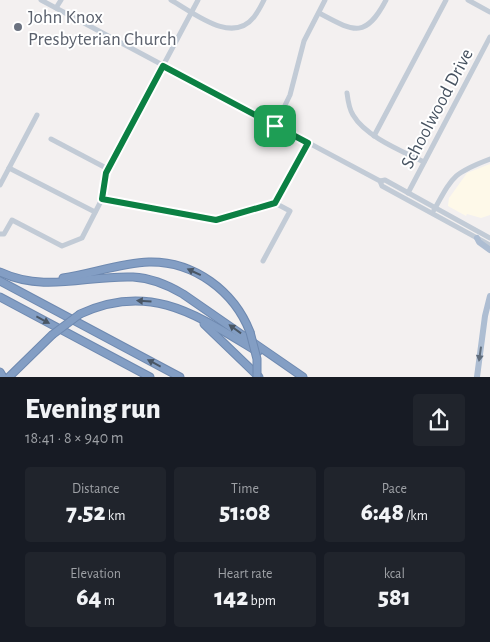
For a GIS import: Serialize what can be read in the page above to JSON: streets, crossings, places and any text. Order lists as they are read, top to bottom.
{
  "streets": {
    "street": ["Schoolwood Drive"]
  },
  "places": ["John Knox Presbyterian Church"],
  "page": {
    "heading": ["Evening run", "18:41 · 8 × 940 m"],
    "stats": [
      ["Distance", "7.52 km"],
      ["Time", "51:08"],
      ["Pace", "6:48 /km"],
      ["Elevation", "64 m"],
      ["Heart rate", "142 bpm"],
      ["kcal", "581"]
    ]
  }
}
